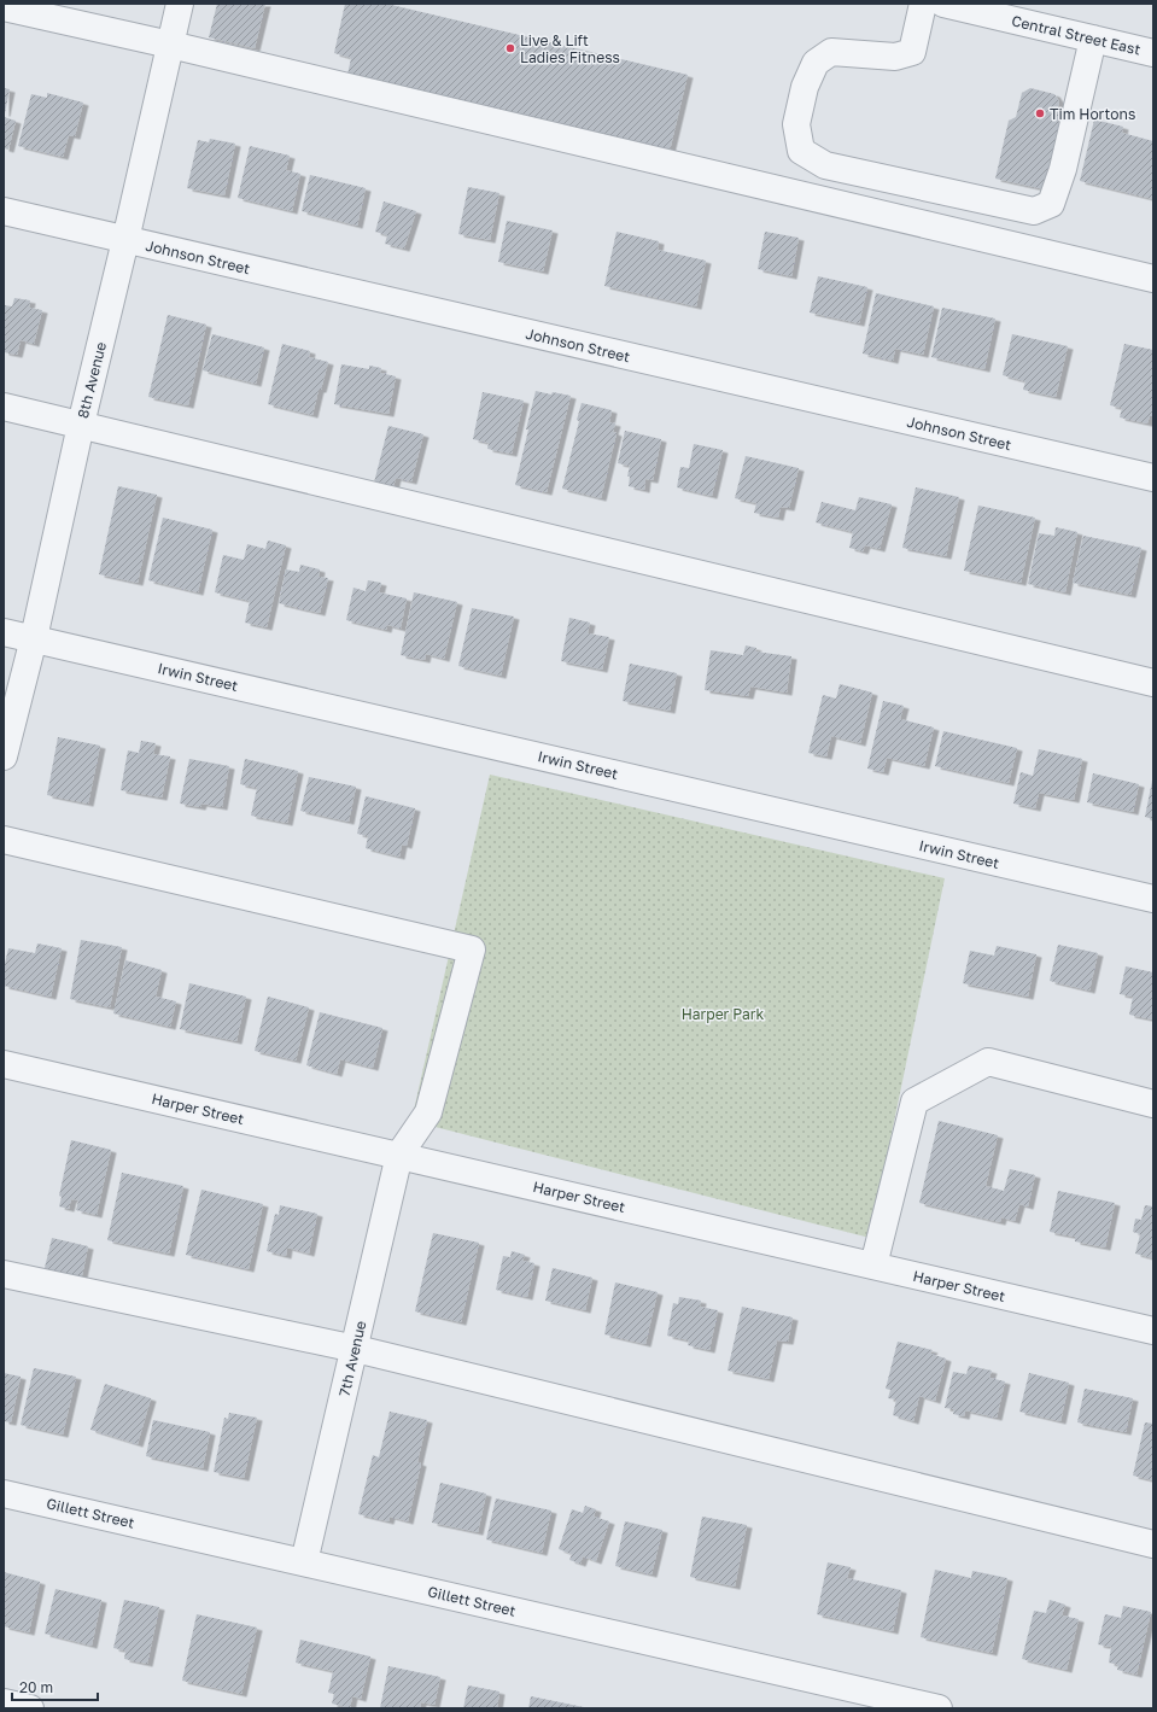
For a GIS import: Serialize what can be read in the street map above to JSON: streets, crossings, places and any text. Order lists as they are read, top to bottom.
{
  "streets": {
    "street": [
      "Central Street East",
      "Johnson Street",
      "8th Avenue",
      "Irwin Street",
      "Harper Street",
      "7th Avenue",
      "Gillett Street"
    ]
  },
  "crossings": [
    ["Johnson Street", "8th Avenue"],
    ["8th Avenue", "Irwin Street"],
    ["Harper Street", "7th Avenue"],
    ["7th Avenue", "Gillett Street"]
  ],
  "parks": ["Harper Park"],
  "places": ["Live & Lift Ladies Fitness", "Tim Hortons"],
  "scale_bar": "20 m"
}
